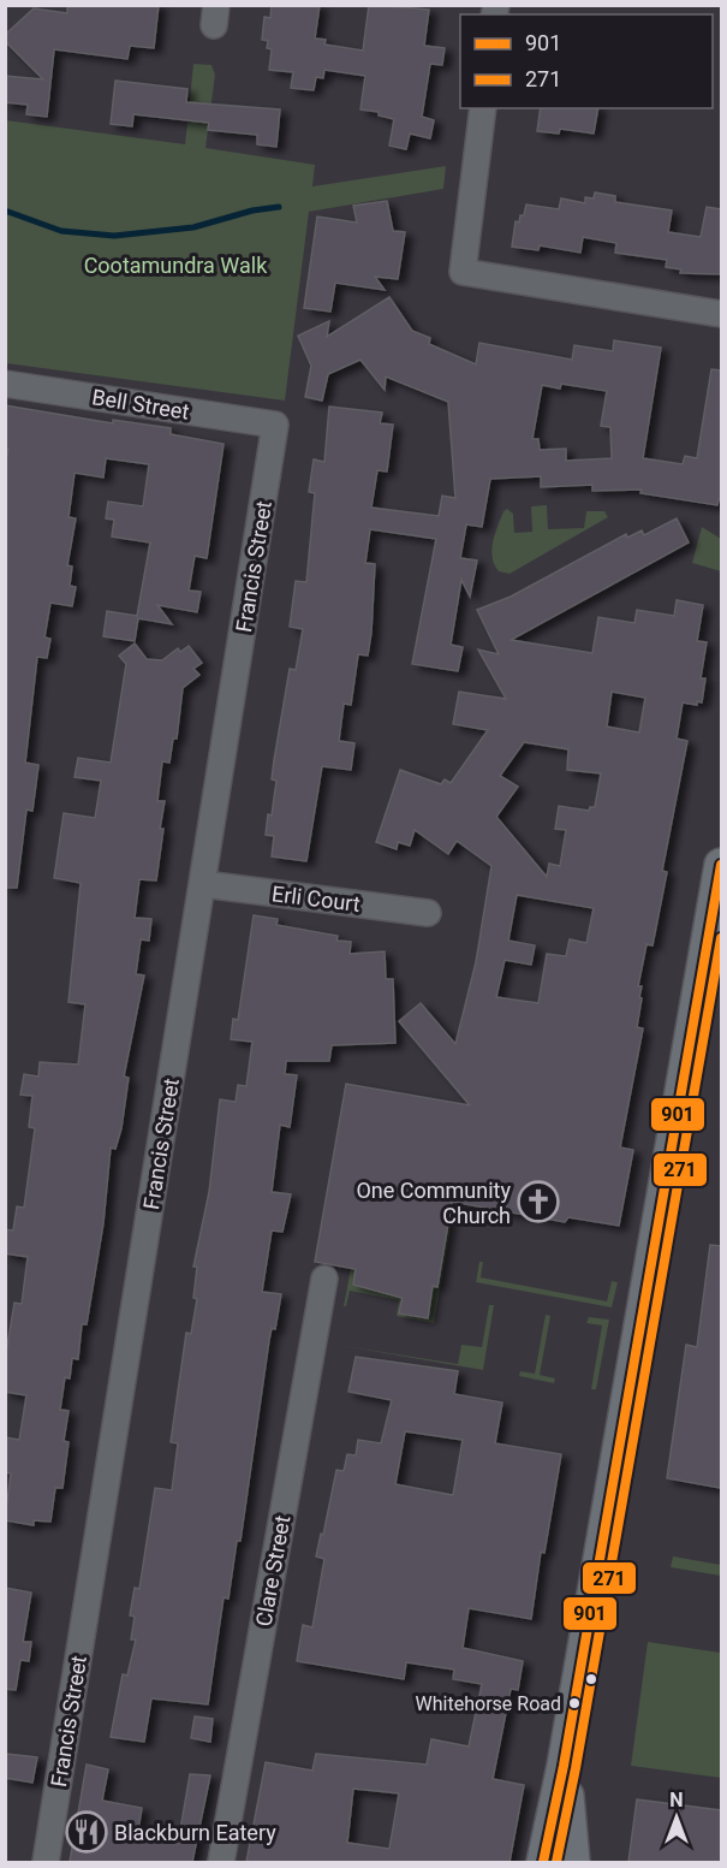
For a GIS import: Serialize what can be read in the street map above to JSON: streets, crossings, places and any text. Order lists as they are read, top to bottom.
{
  "streets": {
    "street": [
      "Bell Street",
      "Francis Street",
      "Erli Court",
      "Clare Street"
    ]
  },
  "crossings": [
    ["Bell Street", "Francis Street"],
    ["Francis Street", "Erli Court"]
  ],
  "parks": ["Cootamundra Walk"],
  "places": {
    "church": ["One Community Church"],
    "other": ["Whitehorse Road"],
    "restaurant": ["Blackburn Eatery"]
  },
  "lines": ["transit line 901", "transit line 271"],
  "legend": ["901", "271"],
  "north": "top"
}
